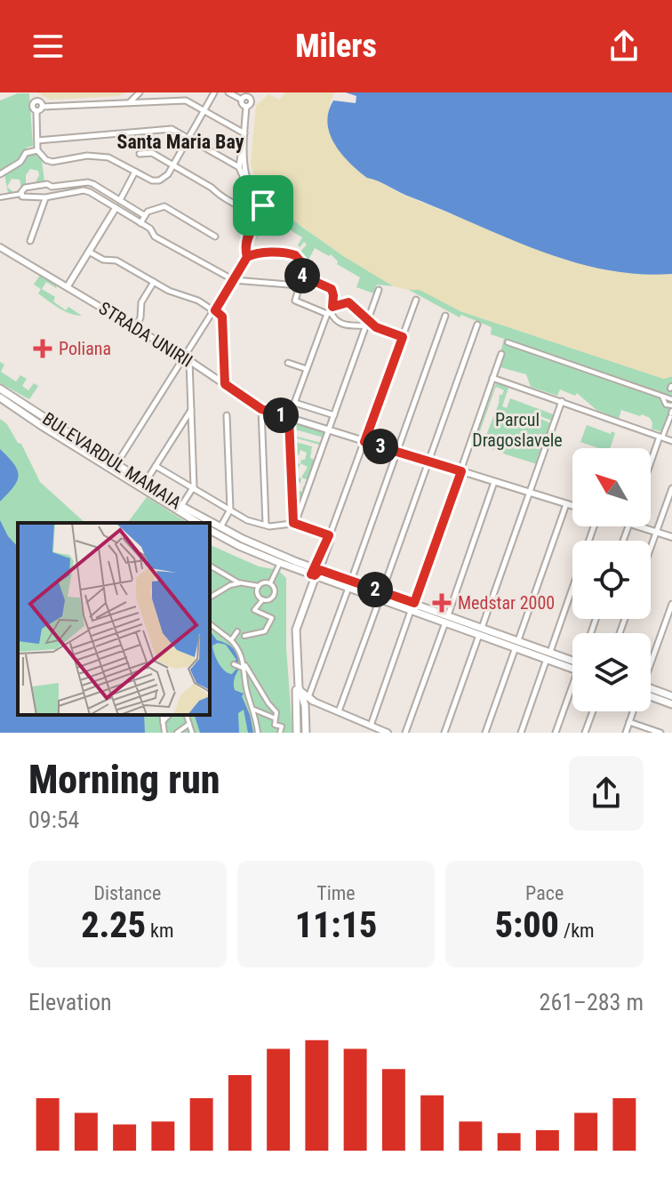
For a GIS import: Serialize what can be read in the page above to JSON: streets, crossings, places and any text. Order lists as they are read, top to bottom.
{
  "streets": {
    "main road": ["BULEVARDUL MAMAIA"],
    "street": ["STRADA UNIRII"]
  },
  "districts": ["Santa Maria Bay"],
  "parks": ["Parcul Dragoslavele"],
  "places": {
    "health": ["Poliana", "Medstar 2000"]
  },
  "north": "top left",
  "page": {
    "header": "Milers",
    "pins": [
      "4",
      "1",
      "3",
      "2"
    ],
    "heading": ["Morning run", "09:54"],
    "stats": [
      ["Distance", "2.25 km"],
      ["Time", "11:15"],
      ["Pace", "5:00 /km"]
    ],
    "chart": ["Elevation", "261–283 m"]
  }
}
